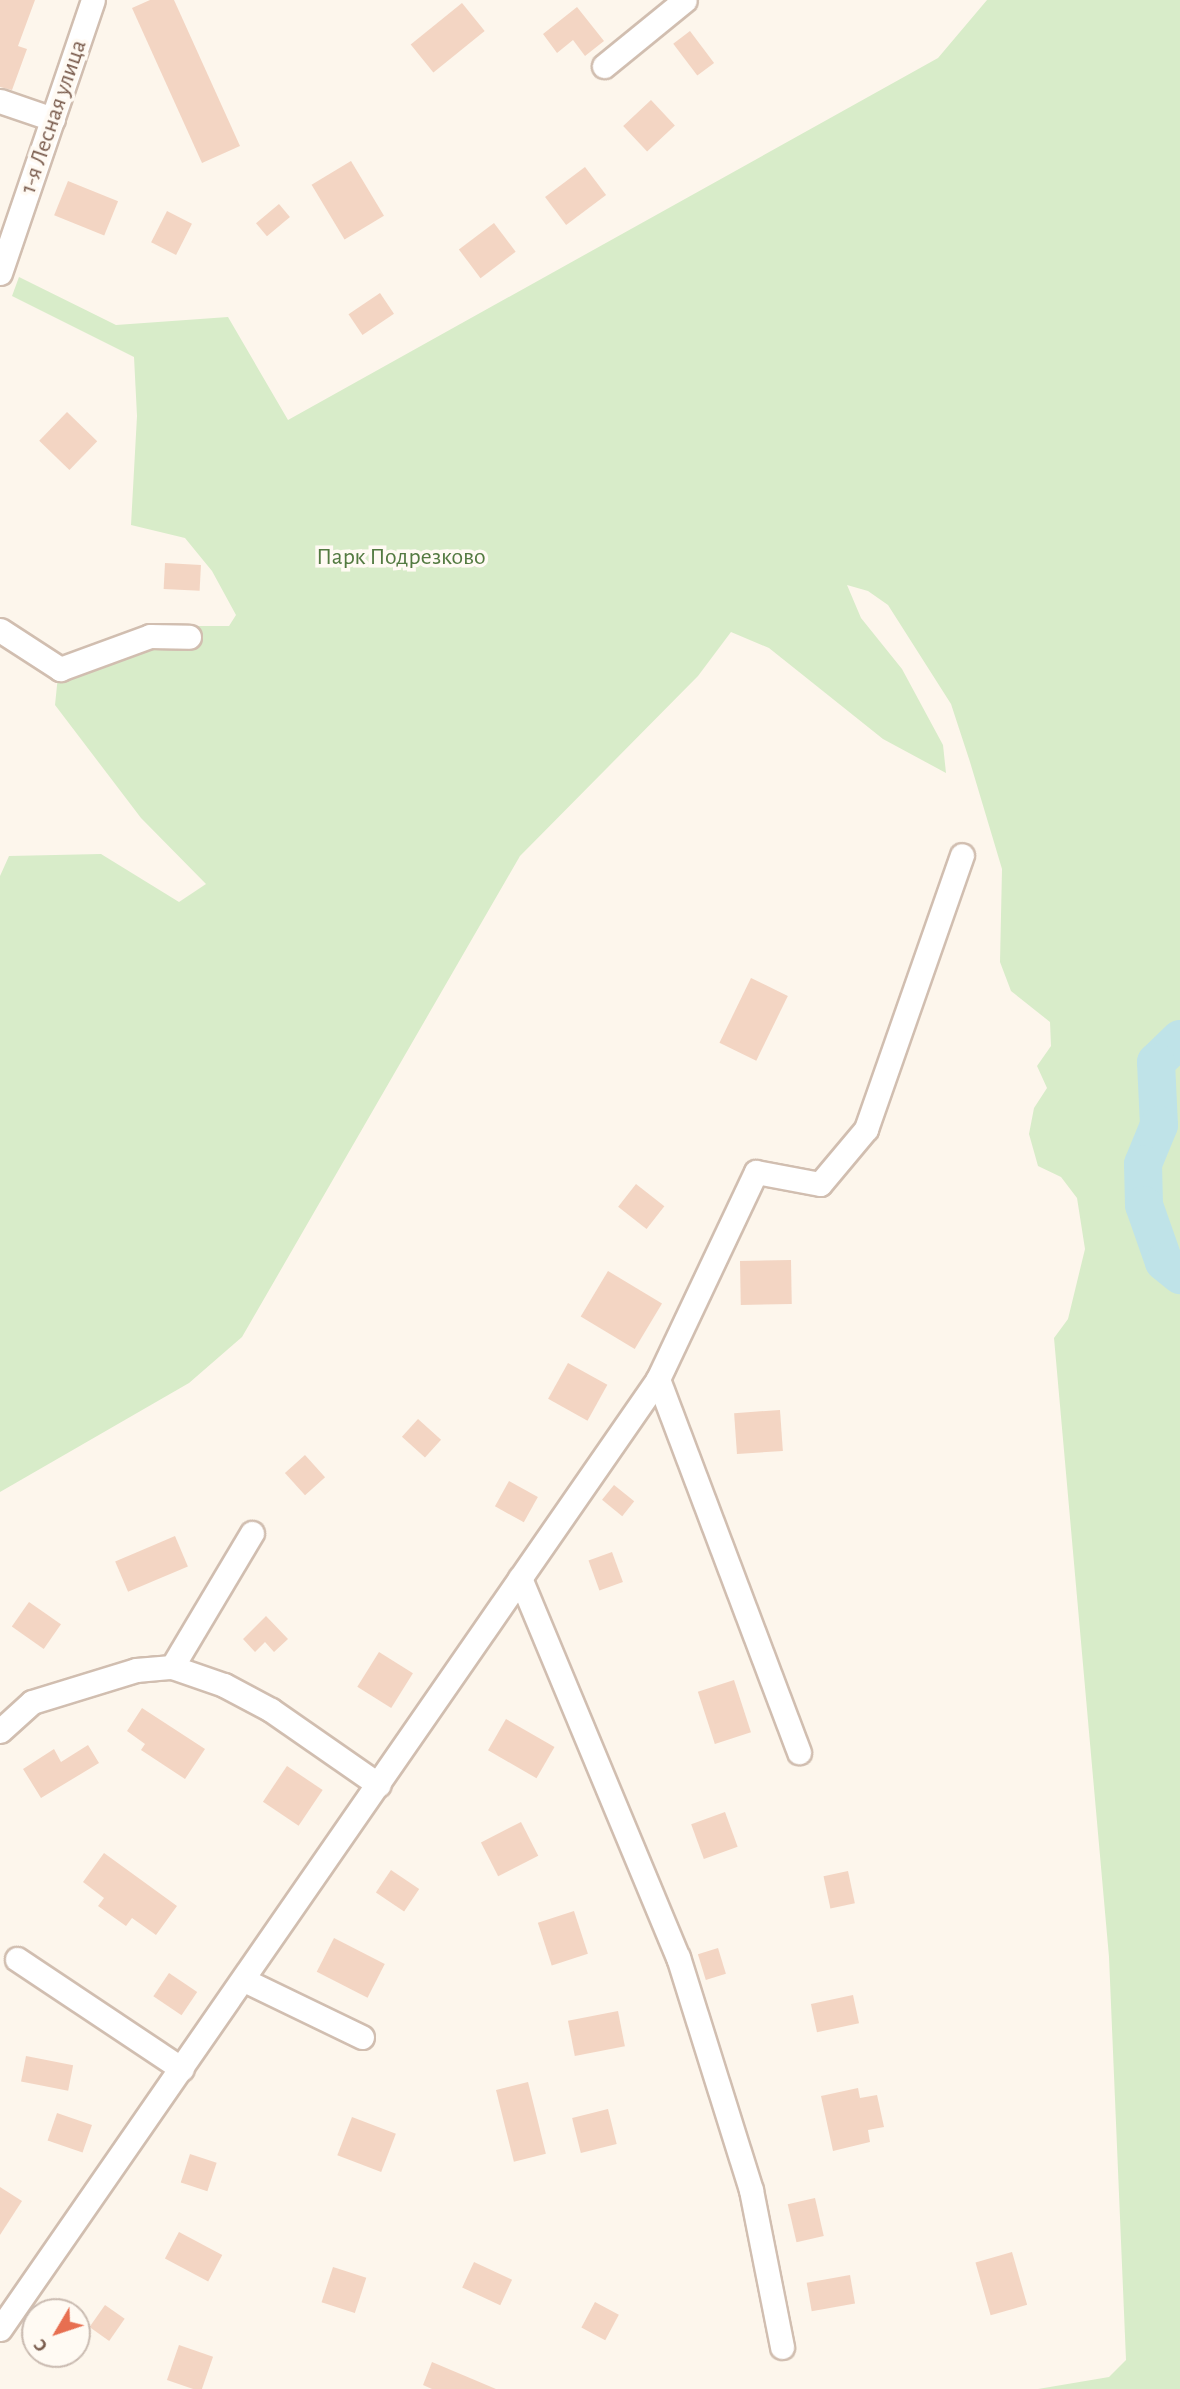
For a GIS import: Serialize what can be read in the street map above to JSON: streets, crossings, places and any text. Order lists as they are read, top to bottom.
{
  "streets": {
    "street": ["1-я Лесная улица"]
  },
  "parks": ["Парк Подрезково"],
  "north": "bottom left"
}
